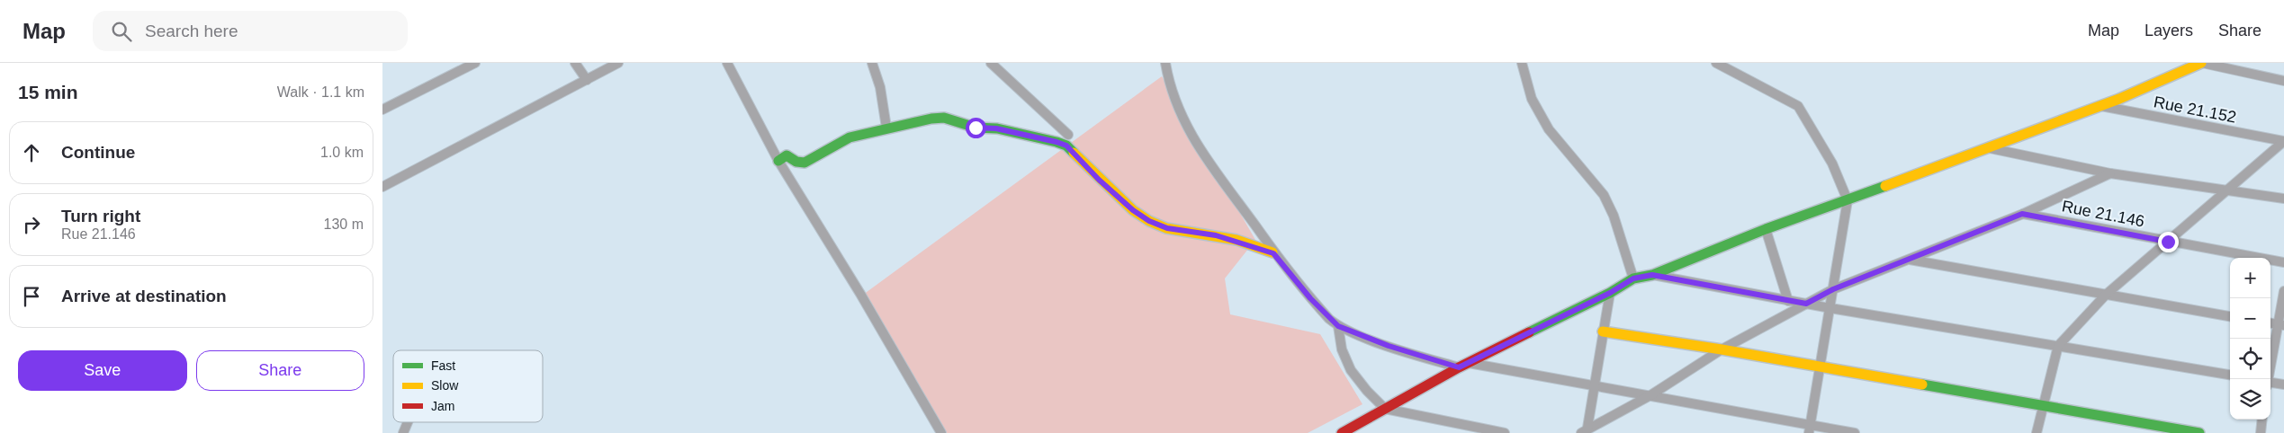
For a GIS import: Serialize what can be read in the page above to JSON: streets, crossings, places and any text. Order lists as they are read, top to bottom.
{
  "streets": {
    "street": ["Rue 21.152", "Rue 21.146"]
  },
  "legend": ["Fast", "Slow", "Jam"],
  "page": {
    "header": "Map",
    "search": "Search here",
    "nav": ["Map", "Layers", "Share"],
    "heading": ["15 min", "Walk · 1.1 km"],
    "list": [
      ["Continue", "1.0 km"],
      ["Turn right", "Rue 21.146", "130 m"],
      "Arrive at destination"
    ],
    "map_buttons": ["+", "−"],
    "buttons": ["Save", "Share"]
  }
}
